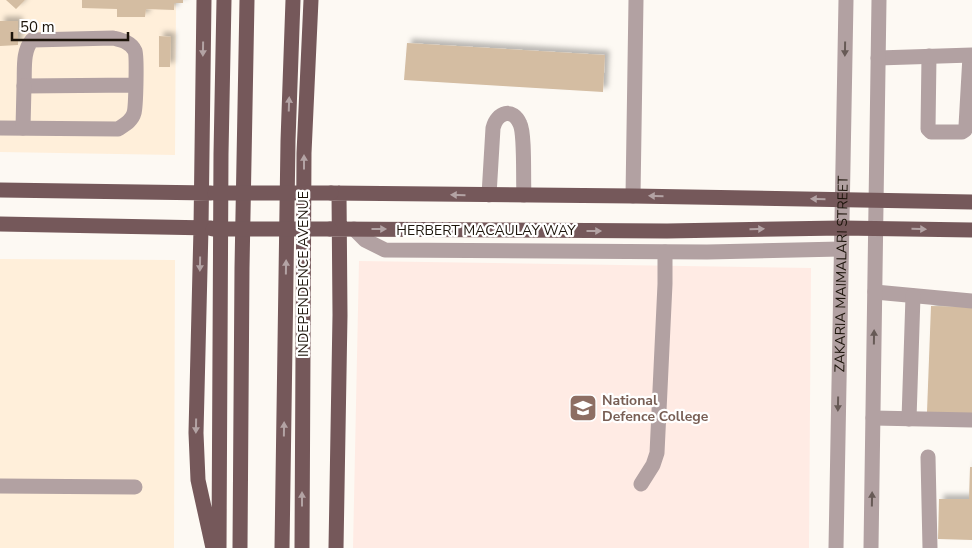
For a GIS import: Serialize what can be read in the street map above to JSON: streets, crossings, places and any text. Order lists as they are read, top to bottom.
{
  "streets": {
    "main road": ["HERBERT MACAULAY WAY", "INDEPENDENCE AVENUE"],
    "street": ["ZAKARIA MAIMALARI STREET"]
  },
  "crossings": [
    ["HERBERT MACAULAY WAY", "ZAKARIA MAIMALARI STREET"]
  ],
  "places": {
    "school or university": ["National Defence College"]
  },
  "scale_bar": "50 m"
}
